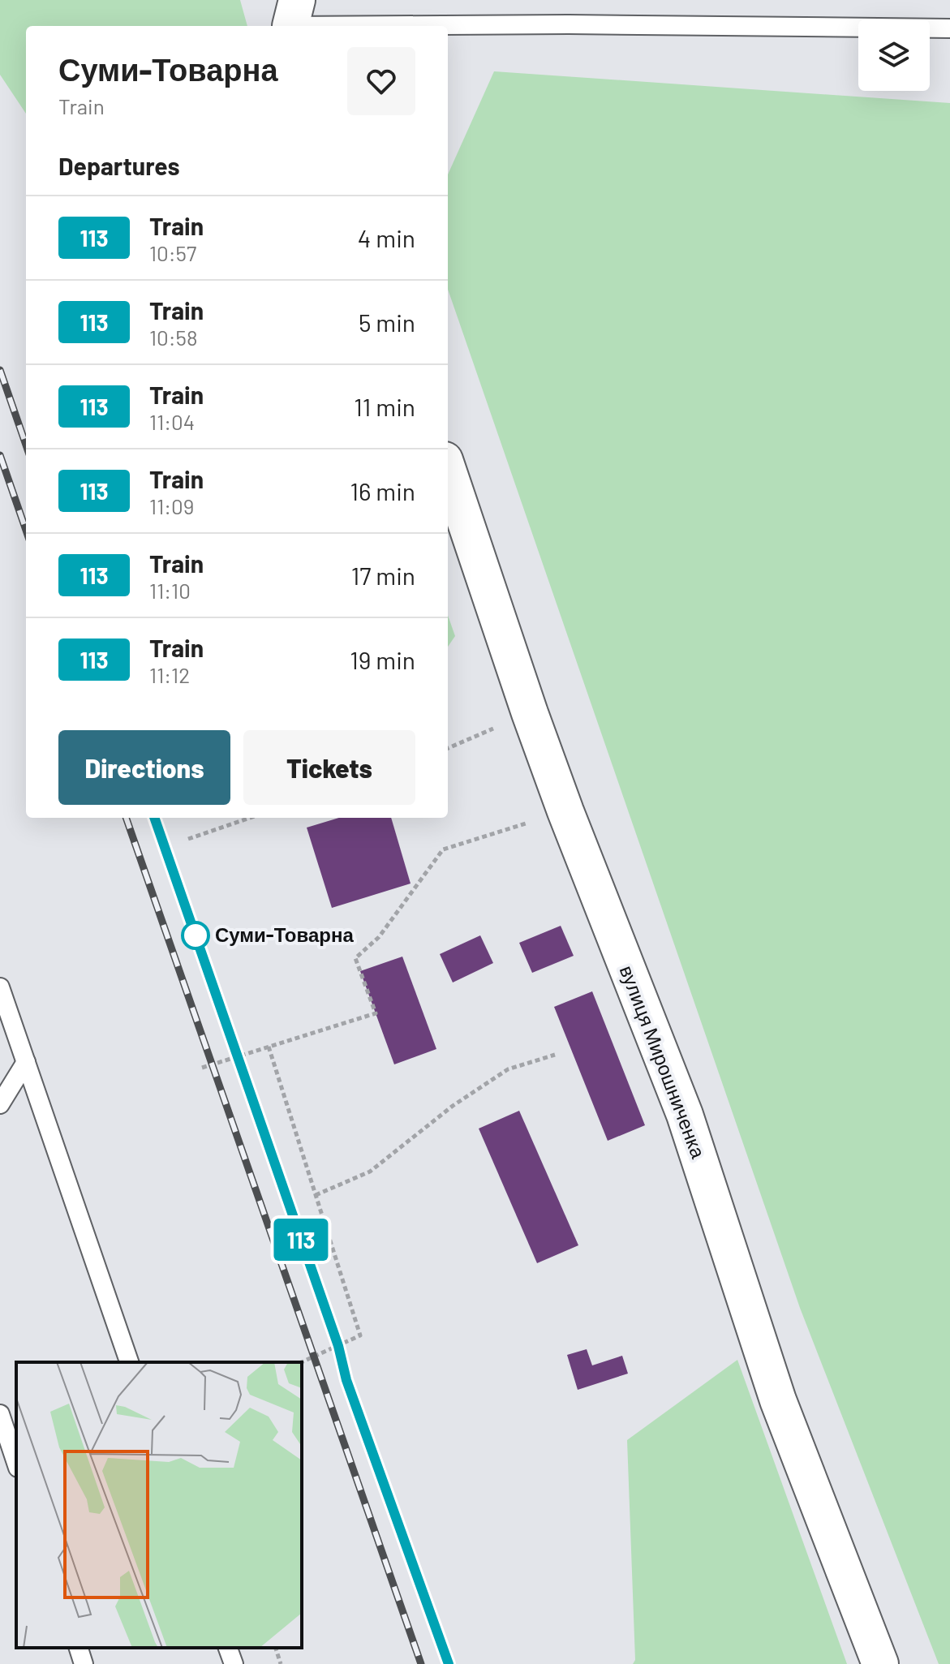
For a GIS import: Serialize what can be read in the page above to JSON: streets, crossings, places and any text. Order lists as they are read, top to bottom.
{
  "streets": {
    "street": ["вулиця Мирошниченка"]
  },
  "places": ["Суми-Товарна"],
  "page": {
    "on_map": "113",
    "heading": [
      ["Суми-Товарна", "Train"],
      "Departures"
    ],
    "list": [
      {
        "mark": "113",
        "name": "Train",
        "note": "10:57",
        "value": "4 min"
      },
      {
        "mark": "113",
        "name": "Train",
        "note": "10:58",
        "value": "5 min"
      },
      {
        "mark": "113",
        "name": "Train",
        "note": "11:04",
        "value": "11 min"
      },
      {
        "mark": "113",
        "name": "Train",
        "note": "11:09",
        "value": "16 min"
      },
      {
        "mark": "113",
        "name": "Train",
        "note": "11:10",
        "value": "17 min"
      },
      {
        "mark": "113",
        "name": "Train",
        "note": "11:12",
        "value": "19 min"
      }
    ],
    "buttons": ["Directions", "Tickets"]
  }
}
